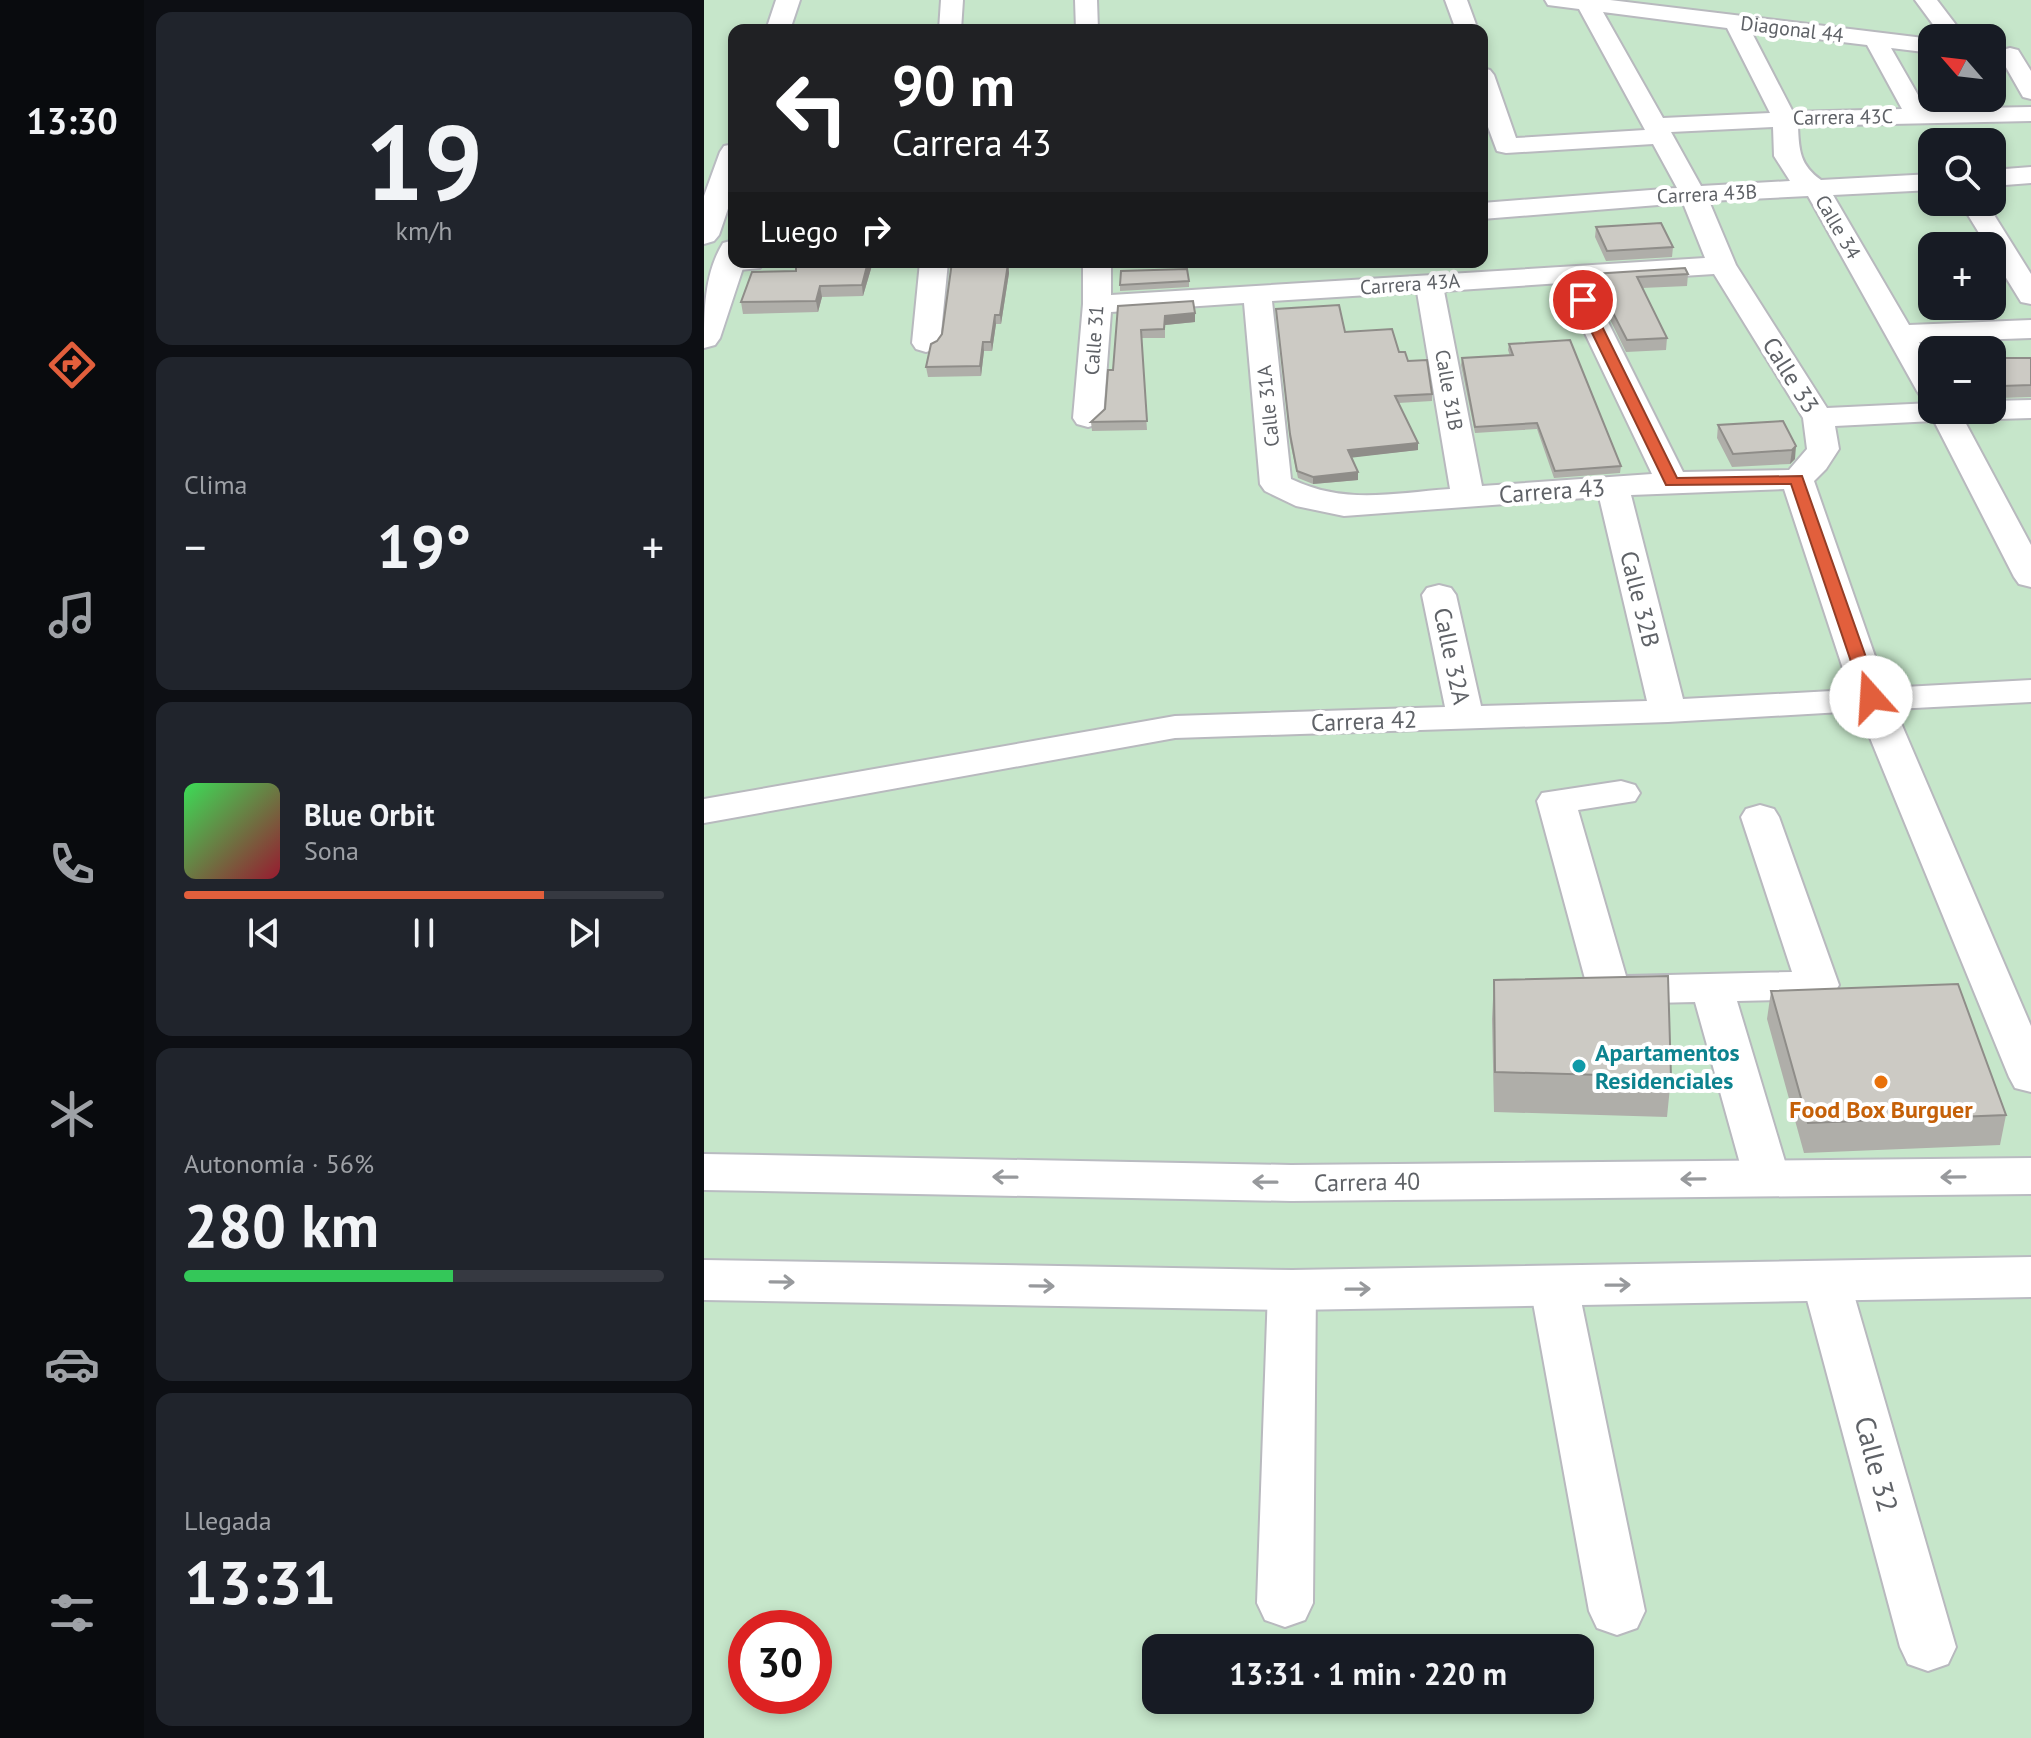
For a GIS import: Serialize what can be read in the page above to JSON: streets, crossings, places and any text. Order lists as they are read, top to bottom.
{
  "streets": {
    "street": [
      "Diagonal 44",
      "Carrera 43C",
      "Carrera 43B",
      "Calle 34",
      "Carrera 43A",
      "Calle 31",
      "Calle 33",
      "Calle 31B",
      "Calle 31A",
      "Carrera 43",
      "Calle 32B",
      "Calle 32A",
      "Carrera 42",
      "Carrera 40",
      "Calle 32"
    ]
  },
  "crossings": [
    ["Diagonal 44", "Calle 34"],
    ["Diagonal 44", "Calle 33"],
    ["Carrera 43C", "Calle 34"],
    ["Carrera 43C", "Calle 33"],
    ["Carrera 43B", "Calle 34"],
    ["Carrera 43B", "Calle 33"],
    ["Carrera 43A", "Calle 31"],
    ["Carrera 43A", "Calle 33"],
    ["Carrera 43A", "Calle 31B"],
    ["Carrera 43A", "Calle 31A"],
    ["Calle 33", "Carrera 43"],
    ["Calle 31B", "Carrera 43"],
    ["Calle 31A", "Carrera 43"],
    ["Carrera 43", "Calle 32B"],
    ["Calle 32B", "Carrera 42"],
    ["Calle 32A", "Carrera 42"]
  ],
  "places": ["Apartamentos Residenciales", "Food Box Burguer"],
  "north": "top left",
  "page": {
    "tabs": "13:30",
    "tile": [
      ["19", "km/h"],
      "Clima",
      ["Autonomía · 56%", "280 km"],
      ["Llegada", "13:31"]
    ],
    "map_buttons": ["+", "−"],
    "turn": ["90 m", "Carrera 43"],
    "then": "Luego",
    "heat": ["−", "19°", "+"],
    "song": ["Blue Orbit", "Sona"],
    "limit": "30",
    "trip": "13:31 · 1 min · 220 m"
  }
}
